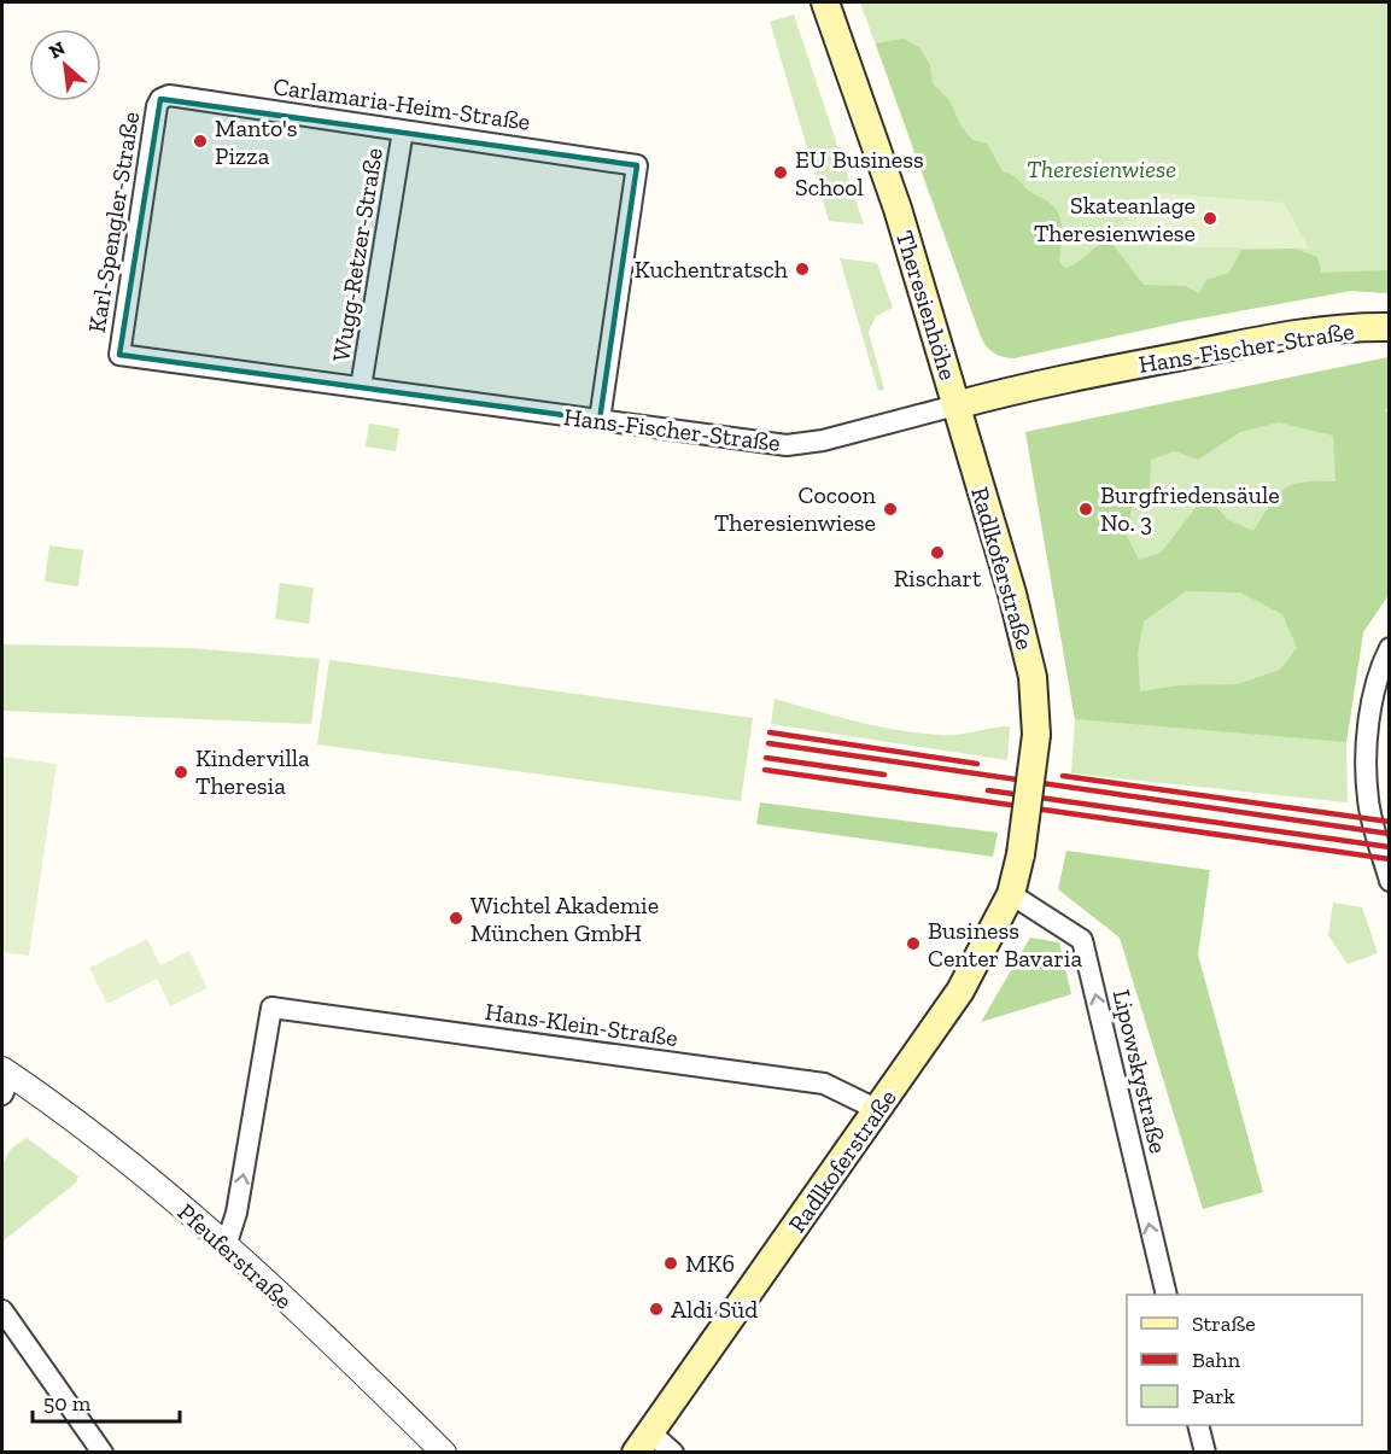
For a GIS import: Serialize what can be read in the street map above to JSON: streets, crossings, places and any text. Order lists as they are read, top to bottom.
{
  "streets": {
    "main road": ["Theresienhöhe", "Hans-Fischer-Straße", "Radlkoferstraße"],
    "street": [
      "Carlamaria-Heim-Straße",
      "Karl-Spengler-Straße",
      "Wugg-Retzer-Straße",
      "Hans-Klein-Straße",
      "Lipowskystraße",
      "Pfeuferstraße"
    ]
  },
  "crossings": [
    ["Carlamaria-Heim-Straße", "Karl-Spengler-Straße"],
    ["Carlamaria-Heim-Straße", "Wugg-Retzer-Straße"],
    ["Carlamaria-Heim-Straße", "Hans-Fischer-Straße"],
    ["Karl-Spengler-Straße", "Hans-Fischer-Straße"],
    ["Wugg-Retzer-Straße", "Hans-Fischer-Straße"],
    ["Theresienhöhe", "Hans-Fischer-Straße"],
    ["Theresienhöhe", "Radlkoferstraße"],
    ["Hans-Fischer-Straße", "Radlkoferstraße"],
    ["Radlkoferstraße", "Hans-Klein-Straße"],
    ["Radlkoferstraße", "Lipowskystraße"],
    ["Hans-Klein-Straße", "Pfeuferstraße"]
  ],
  "one_way": ["Lipowskystraße"],
  "parks": ["Theresienwiese"],
  "places": [
    "Manto's Pizza",
    "EU Business School",
    "Skateanlage Theresienwiese",
    "Kuchentratsch",
    "Cocoon Theresienwiese",
    "Burgfriedensäule No. 3",
    "Rischart",
    "Kindervilla Theresia",
    "Wichtel Akademie München GmbH",
    "Business Center Bavaria",
    "MK6",
    "Aldi Süd"
  ],
  "legend": ["Straße", "Bahn", "Park"],
  "scale_bar": "50 m",
  "north": "top left"
}
